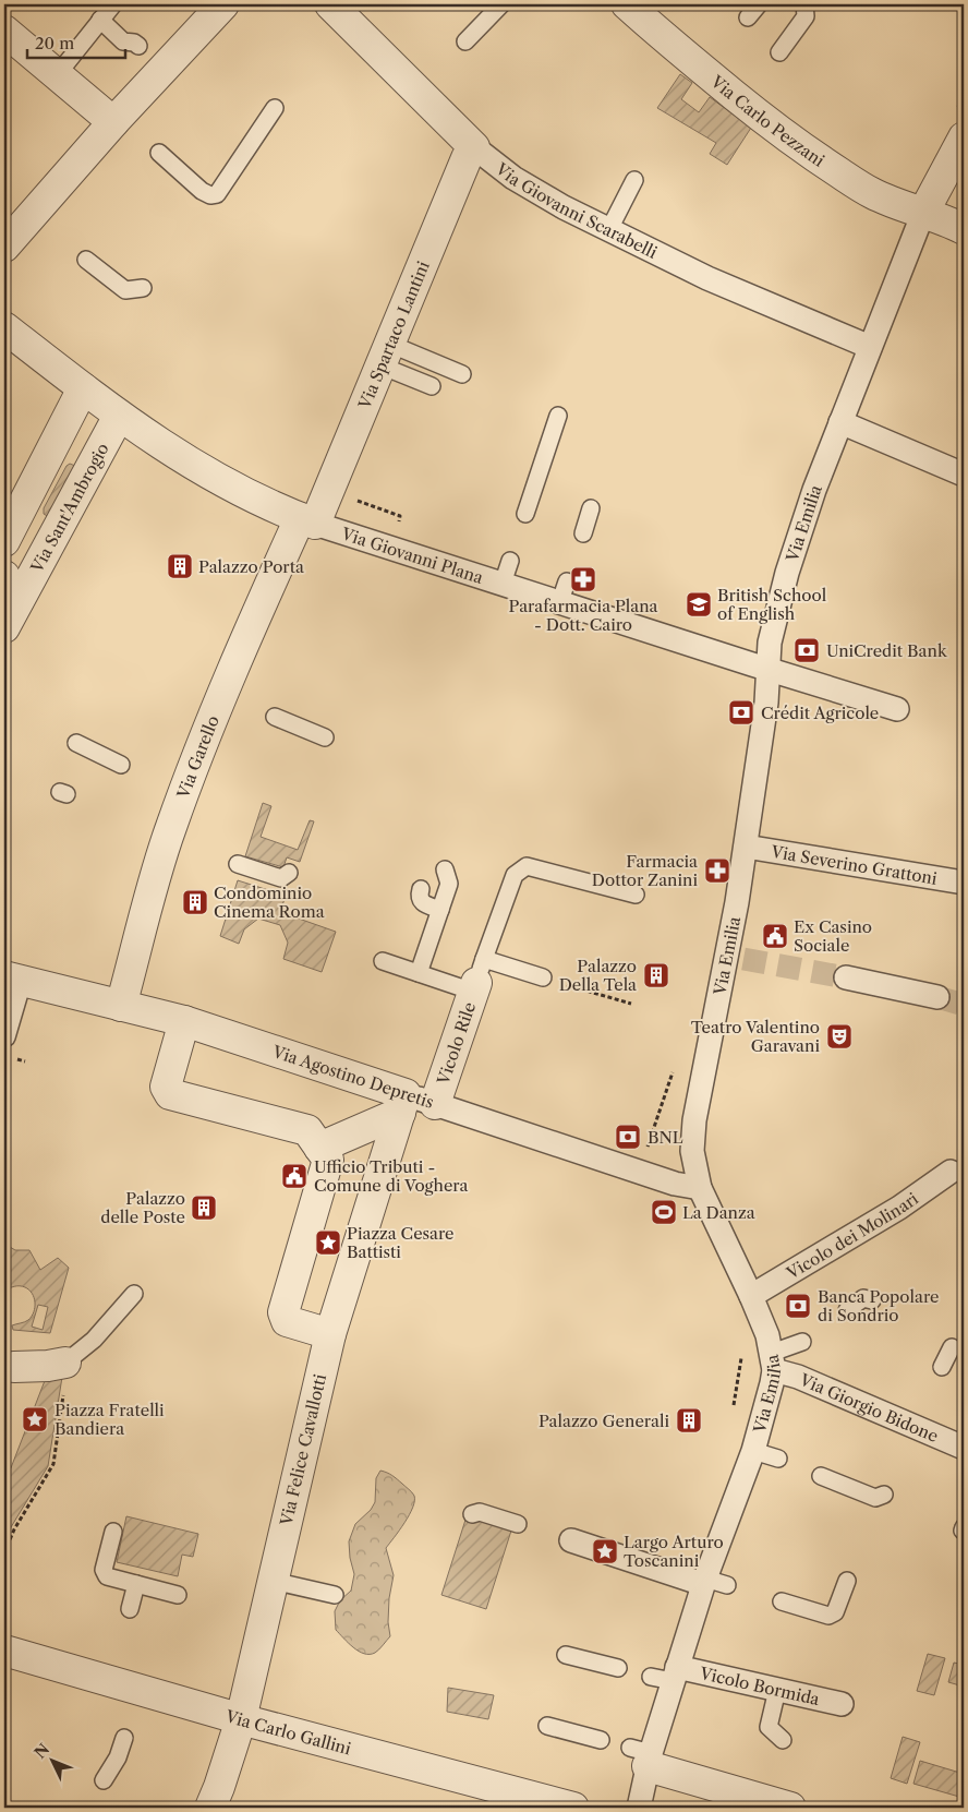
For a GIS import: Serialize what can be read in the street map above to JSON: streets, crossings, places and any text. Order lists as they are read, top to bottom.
{
  "streets": {
    "street": [
      "Via Carlo Pezzani",
      "Via Giovanni Scarabelli",
      "Via Spartaco Lantini",
      "Via Sant'Ambrogio",
      "Via Emilia",
      "Via Giovanni Plana",
      "Via Garello",
      "Via Severino Grattoni",
      "Vicolo Rile",
      "Via Agostino Depretis",
      "Vicolo dei Molinari",
      "Via Giorgio Bidone",
      "Via Felice Cavallotti",
      "Vicolo Bormida",
      "Via Carlo Gallini"
    ]
  },
  "crossings": [
    ["Via Carlo Pezzani", "Via Emilia"],
    ["Via Giovanni Scarabelli", "Via Spartaco Lantini"],
    ["Via Giovanni Scarabelli", "Via Emilia"],
    ["Via Spartaco Lantini", "Via Giovanni Plana"],
    ["Via Spartaco Lantini", "Via Garello"],
    ["Via Sant'Ambrogio", "Via Giovanni Plana"],
    ["Via Emilia", "Via Giovanni Plana"],
    ["Via Emilia", "Via Severino Grattoni"],
    ["Via Emilia", "Via Agostino Depretis"],
    ["Via Emilia", "Vicolo dei Molinari"],
    ["Via Emilia", "Via Giorgio Bidone"],
    ["Via Emilia", "Vicolo Bormida"],
    ["Via Giovanni Plana", "Via Garello"],
    ["Via Garello", "Via Agostino Depretis"],
    ["Vicolo Rile", "Via Agostino Depretis"],
    ["Via Agostino Depretis", "Via Felice Cavallotti"],
    ["Via Felice Cavallotti", "Via Carlo Gallini"]
  ],
  "places": {
    "building": [
      "Palazzo Porta",
      "Condominio Cinema Roma",
      "Palazzo Della Tela",
      "Palazzo delle Poste",
      "Palazzo Generali"
    ],
    "pharmacy": ["Parafarmacia Plana - Dott. Cairo", "Farmacia Dottor Zanini"],
    "school or university": ["British School of English"],
    "bank": [
      "UniCredit Bank",
      "Crédit Agricole",
      "BNL",
      "Banca Popolare di Sondrio"
    ],
    "public building": ["Ex Casino Sociale", "Ufficio Tributi - Comune di Voghera"],
    "theatre": ["Teatro Valentino Garavani"],
    "sports": ["La Danza"],
    "place": ["Piazza Cesare Battisti", "Piazza Fratelli Bandiera", "Largo Arturo Toscanini"]
  },
  "scale_bar": "20 m",
  "north": "top left"
}
